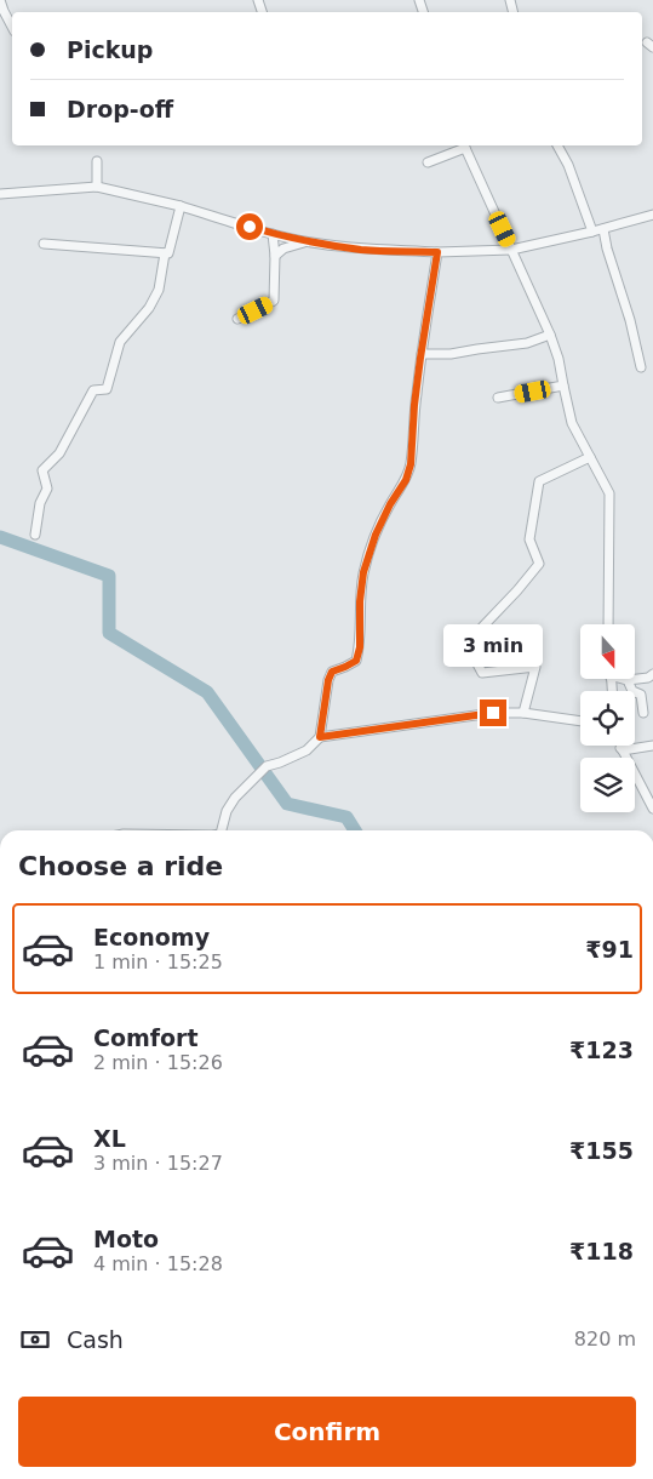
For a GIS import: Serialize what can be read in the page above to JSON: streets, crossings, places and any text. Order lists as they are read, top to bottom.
{
  "north": "bottom",
  "page": {
    "banner": ["Pickup", "Drop-off"],
    "bubble": "3 min",
    "heading": "Choose a ride",
    "list": [
      {
        "name": "Economy",
        "note": "1 min · 15:25",
        "value": "₹91"
      },
      {
        "name": "Comfort",
        "note": "2 min · 15:26",
        "value": "₹123"
      },
      {
        "name": "XL",
        "note": "3 min · 15:27",
        "value": "₹155"
      },
      {
        "name": "Moto",
        "note": "4 min · 15:28",
        "value": "₹118"
      }
    ],
    "pay": ["Cash", "820 m"],
    "buttons": "Confirm"
  }
}
